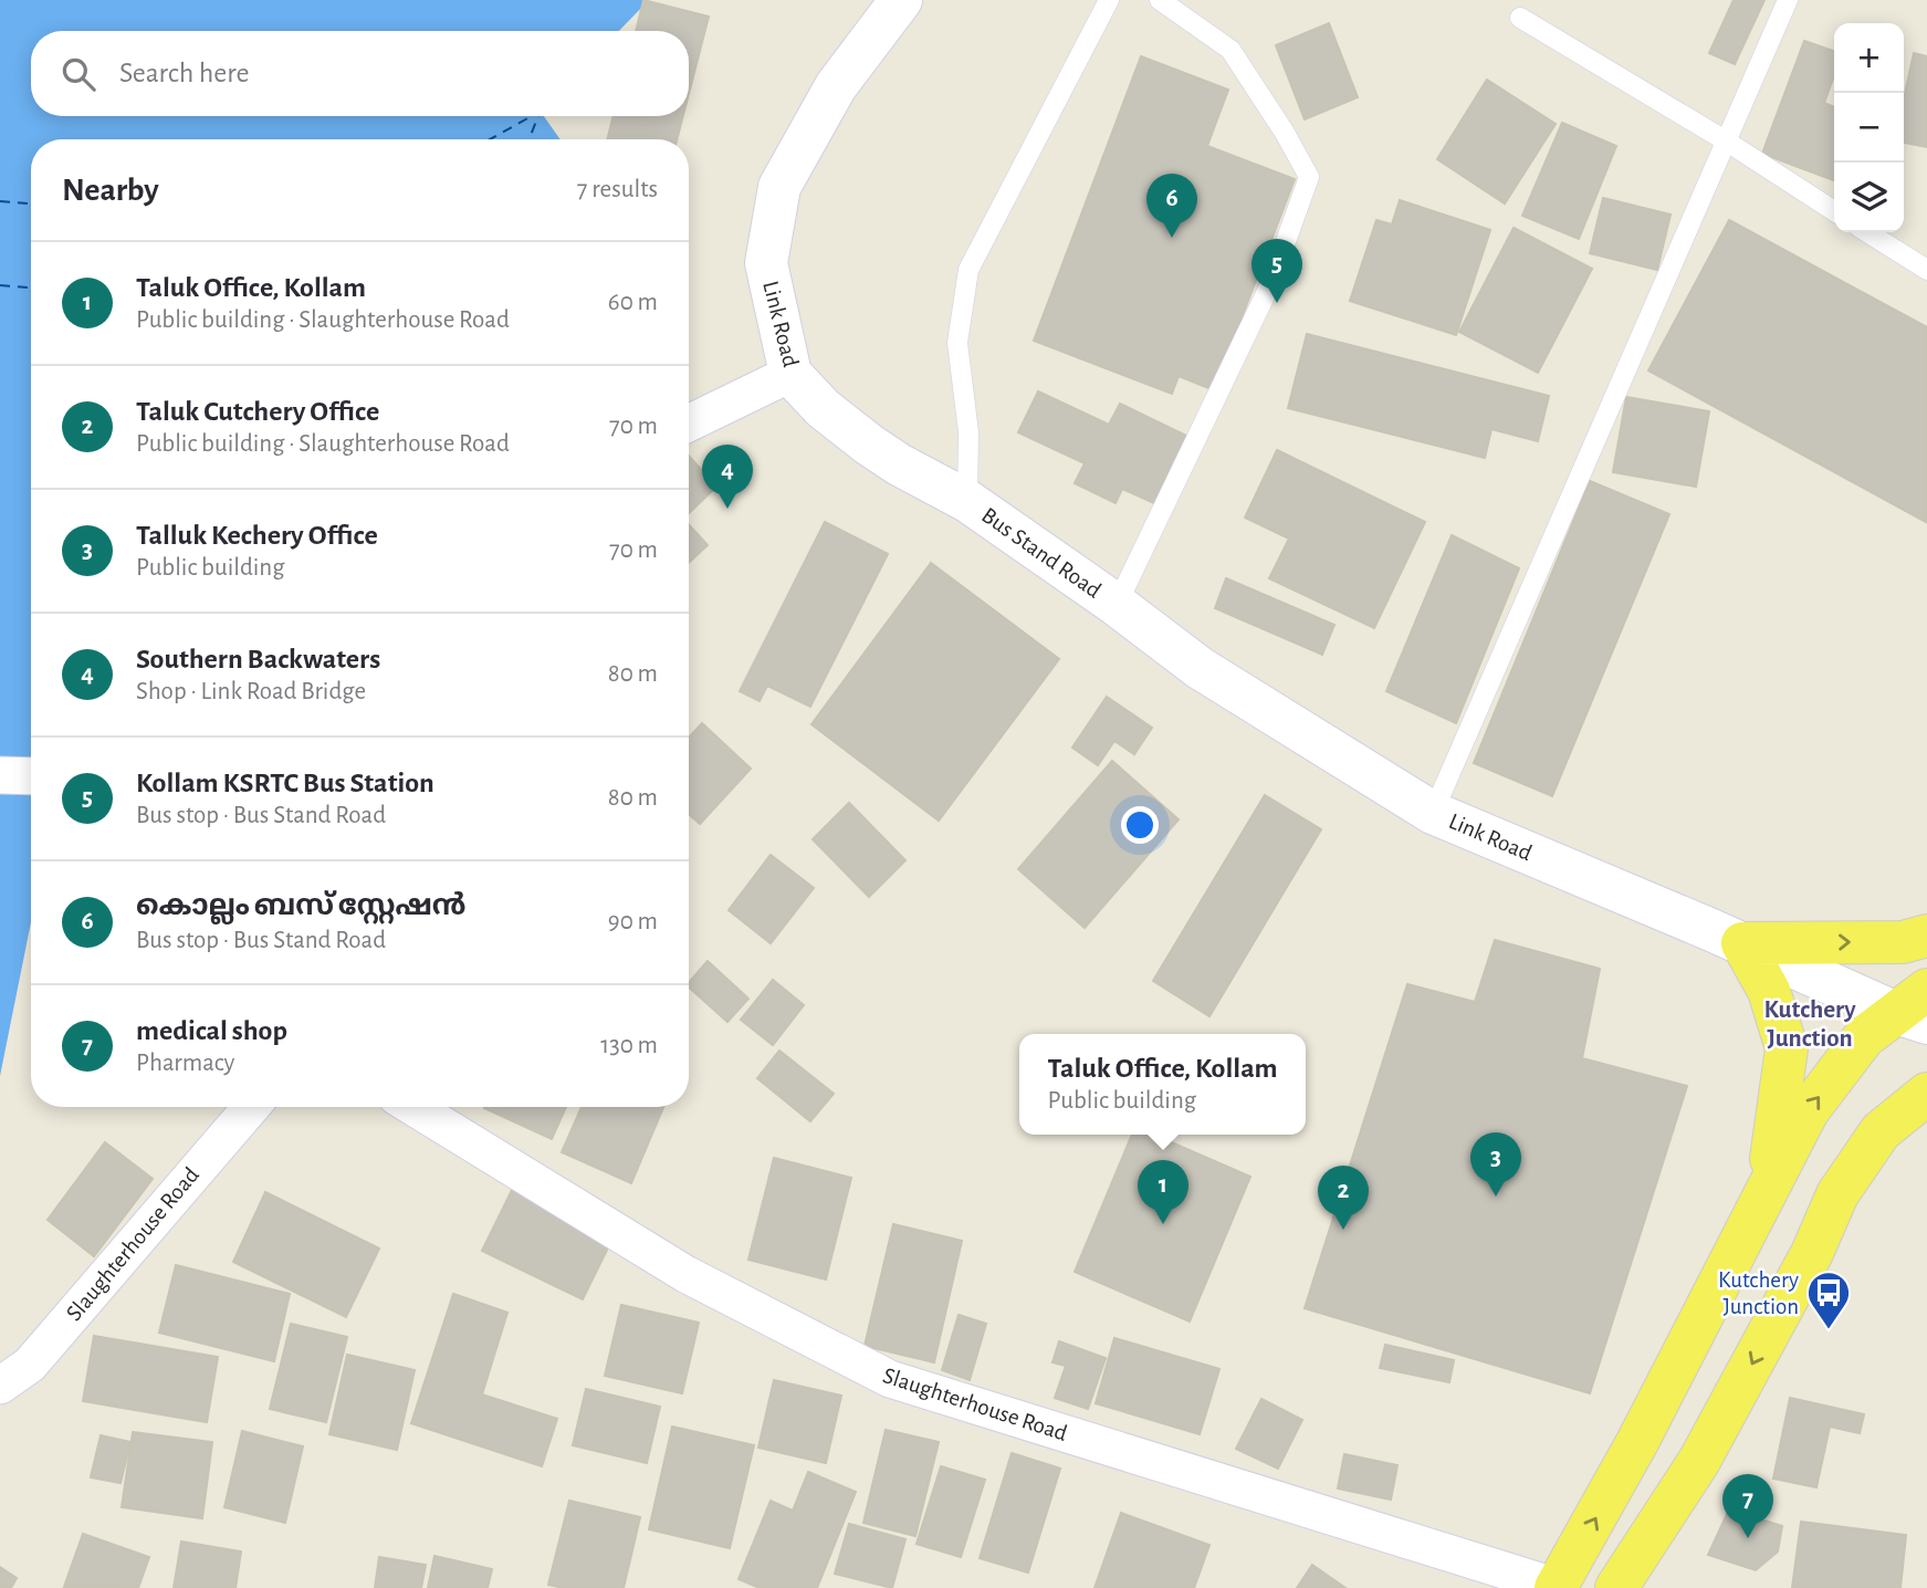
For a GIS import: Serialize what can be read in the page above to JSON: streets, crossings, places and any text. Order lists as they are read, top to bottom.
{
  "streets": {
    "main road": ["Link Road", "Bus Stand Road"],
    "street": ["Slaughterhouse Road"]
  },
  "crossings": [
    ["Link Road", "Bus Stand Road"]
  ],
  "districts": ["Kutchery Junction"],
  "places": {
    "bus stop": ["Kutchery Junction"]
  },
  "page": {
    "map_buttons": ["+", "−"],
    "search": "Search here",
    "heading": ["Nearby", "7 results"],
    "pins": [
      "6",
      "5",
      "4",
      "3",
      "1",
      "2",
      "7"
    ],
    "list": [
      {
        "mark": "1",
        "name": "Taluk Office, Kollam",
        "note": "Public building · Slaughterhouse Road",
        "value": "60 m"
      },
      {
        "mark": "2",
        "name": "Taluk Cutchery Office",
        "note": "Public building · Slaughterhouse Road",
        "value": "70 m"
      },
      {
        "mark": "3",
        "name": "Talluk Kechery Office",
        "note": "Public building",
        "value": "70 m"
      },
      {
        "mark": "4",
        "name": "Southern Backwaters",
        "note": "Shop · Link Road Bridge",
        "value": "80 m"
      },
      {
        "mark": "5",
        "name": "Kollam KSRTC Bus Station",
        "note": "Bus stop · Bus Stand Road",
        "value": "80 m"
      },
      {
        "mark": "6",
        "name": "കൊല്ലം ബസ് സ്റ്റേഷൻ",
        "note": "Bus stop · Bus Stand Road",
        "value": "90 m"
      },
      {
        "mark": "7",
        "name": "medical shop",
        "note": "Pharmacy",
        "value": "130 m"
      }
    ],
    "popup": ["Taluk Office, Kollam", "Public building"]
  }
}
